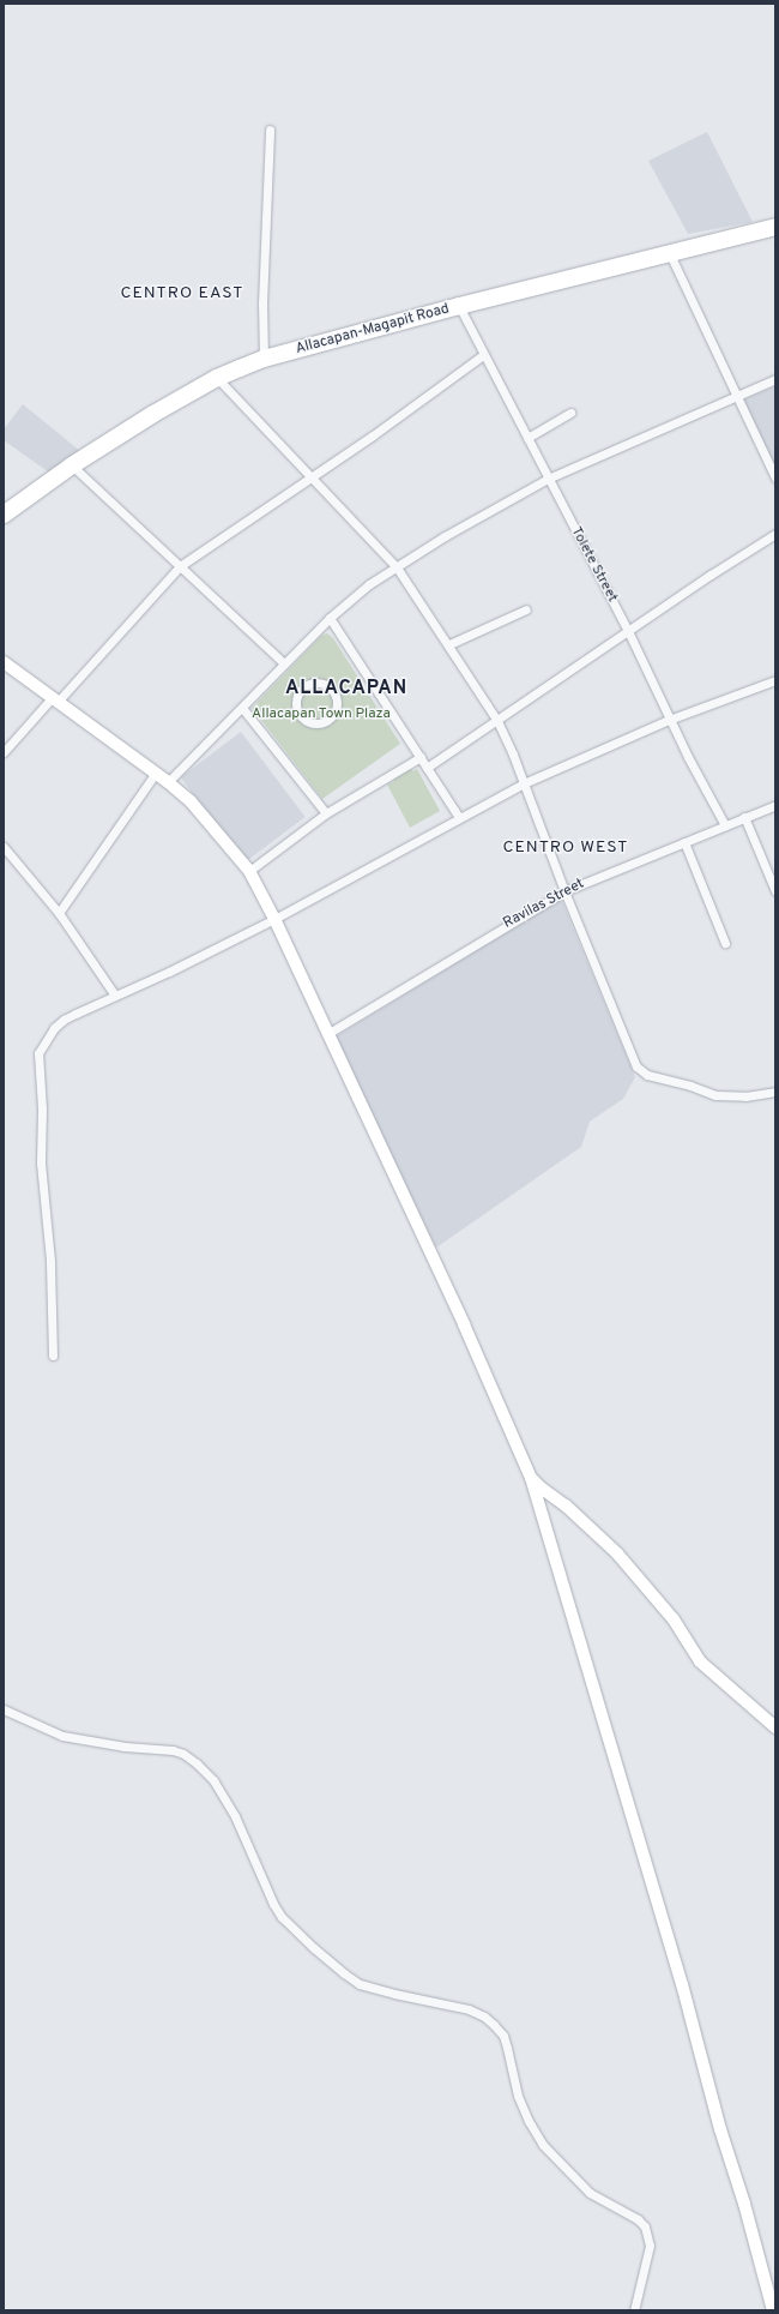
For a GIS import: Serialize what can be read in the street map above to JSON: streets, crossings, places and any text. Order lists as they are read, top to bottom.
{
  "streets": {
    "highway": ["Allacapan-Magapit Road"],
    "street": ["Tolete Street", "Ravilas Street"]
  },
  "crossings": [
    ["Allacapan-Magapit Road", "Tolete Street"],
    ["Tolete Street", "Ravilas Street"]
  ],
  "districts": ["CENTRO EAST", "ALLACAPAN", "CENTRO WEST"],
  "parks": ["Allacapan Town Plaza"]
}
